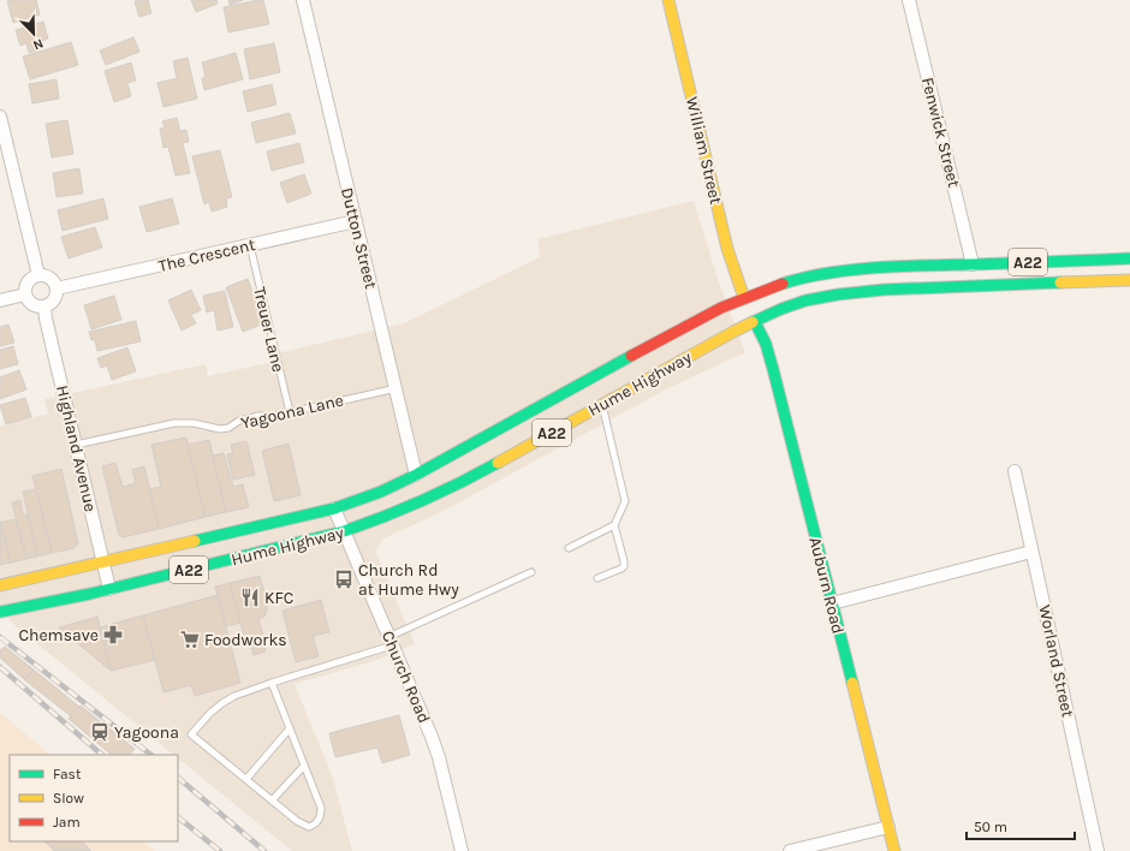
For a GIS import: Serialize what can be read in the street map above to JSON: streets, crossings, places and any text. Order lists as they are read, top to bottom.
{
  "streets": {
    "main road": [
      "William Street",
      "A22",
      "Hume Highway",
      "Auburn Road"
    ],
    "street": [
      "Fenwick Street",
      "Dutton Street",
      "The Crescent",
      "Highland Avenue",
      "Worland Street",
      "Church Road"
    ],
    "lane": ["Treuer Lane", "Yagoona Lane"]
  },
  "crossings": [
    ["Fenwick Street", "Hume Highway"],
    ["William Street", "Hume Highway"],
    ["William Street", "Auburn Road"],
    ["Dutton Street", "The Crescent"],
    ["Dutton Street", "Hume Highway"],
    ["Dutton Street", "Yagoona Lane"],
    ["The Crescent", "Treuer Lane"],
    ["The Crescent", "Highland Avenue"],
    ["Treuer Lane", "Yagoona Lane"],
    ["Hume Highway", "Highland Avenue"],
    ["Hume Highway", "Auburn Road"],
    ["Hume Highway", "Church Road"],
    ["Yagoona Lane", "Highland Avenue"]
  ],
  "places": {
    "bus stop": ["Church Rd at Hume Hwy"],
    "restaurant": ["KFC"],
    "pharmacy": ["Chemsave"],
    "supermarket": ["Foodworks"],
    "station": ["Yagoona"]
  },
  "legend": ["Fast", "Slow", "Jam"],
  "scale_bar": "50 m",
  "north": "bottom right"
}
